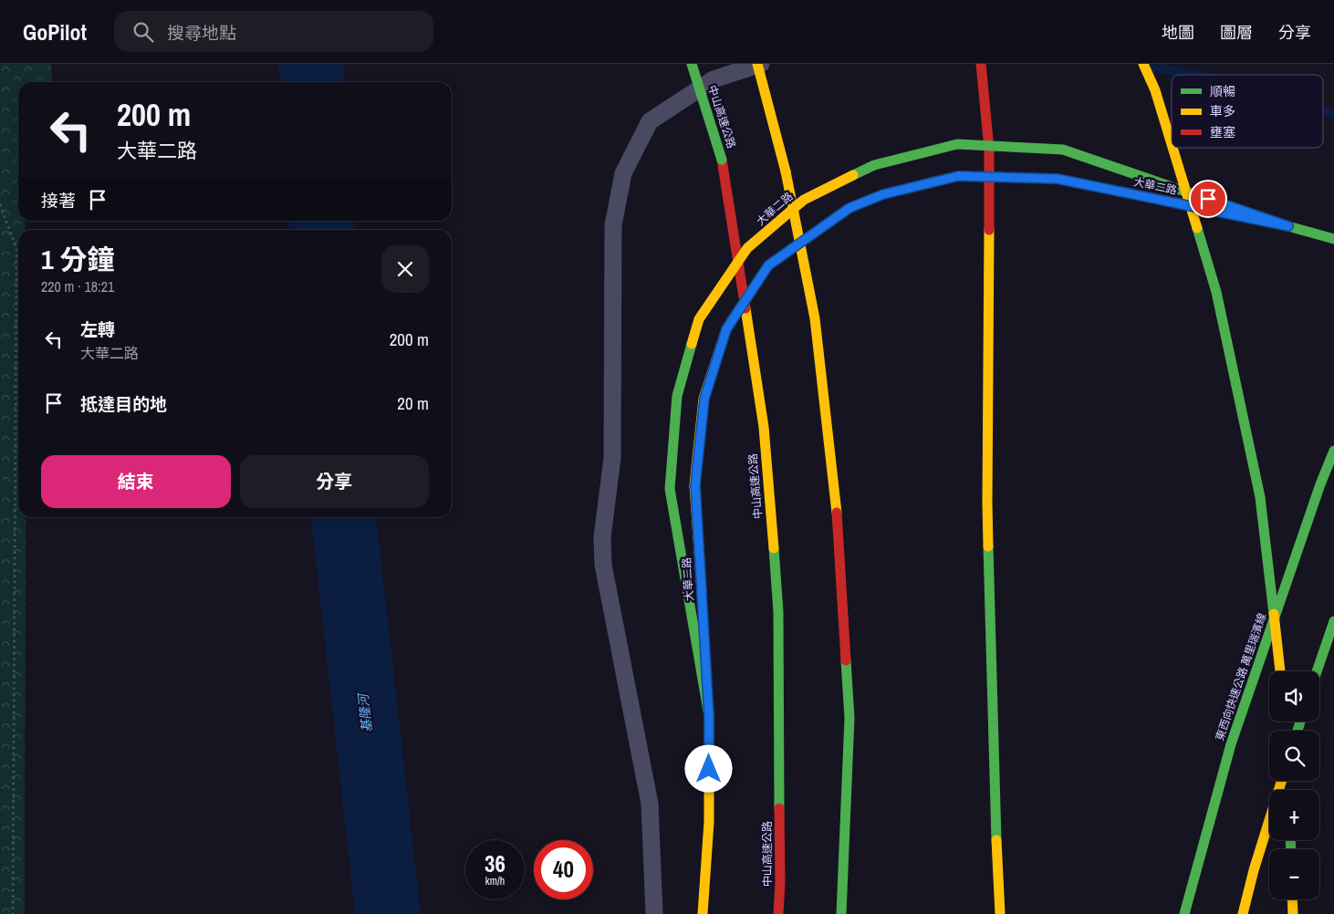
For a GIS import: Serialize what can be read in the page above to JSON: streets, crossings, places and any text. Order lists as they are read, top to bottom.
{
  "streets": {
    "main road": ["中山高速公路", "大華二路", "東西向快速公路 萬里瑞濱線"]
  },
  "water": ["基隆河"],
  "legend": ["順暢", "車多", "壅塞"],
  "page": {
    "header": "GoPilot",
    "search": "搜尋地點",
    "nav": ["地圖", "圖層", "分享"],
    "turn": ["200 m", "大華二路"],
    "then": "接著",
    "heading": ["1 分鐘", "220 m · 18:21"],
    "list": [
      {
        "name": "左轉",
        "note": "大華二路",
        "value": "200 m"
      },
      {
        "name": "抵達目的地",
        "value": "20 m"
      }
    ],
    "buttons": ["結束", "分享"],
    "map_buttons": ["+", "−"],
    "speed": "36 km/h",
    "limit": "40"
  }
}
